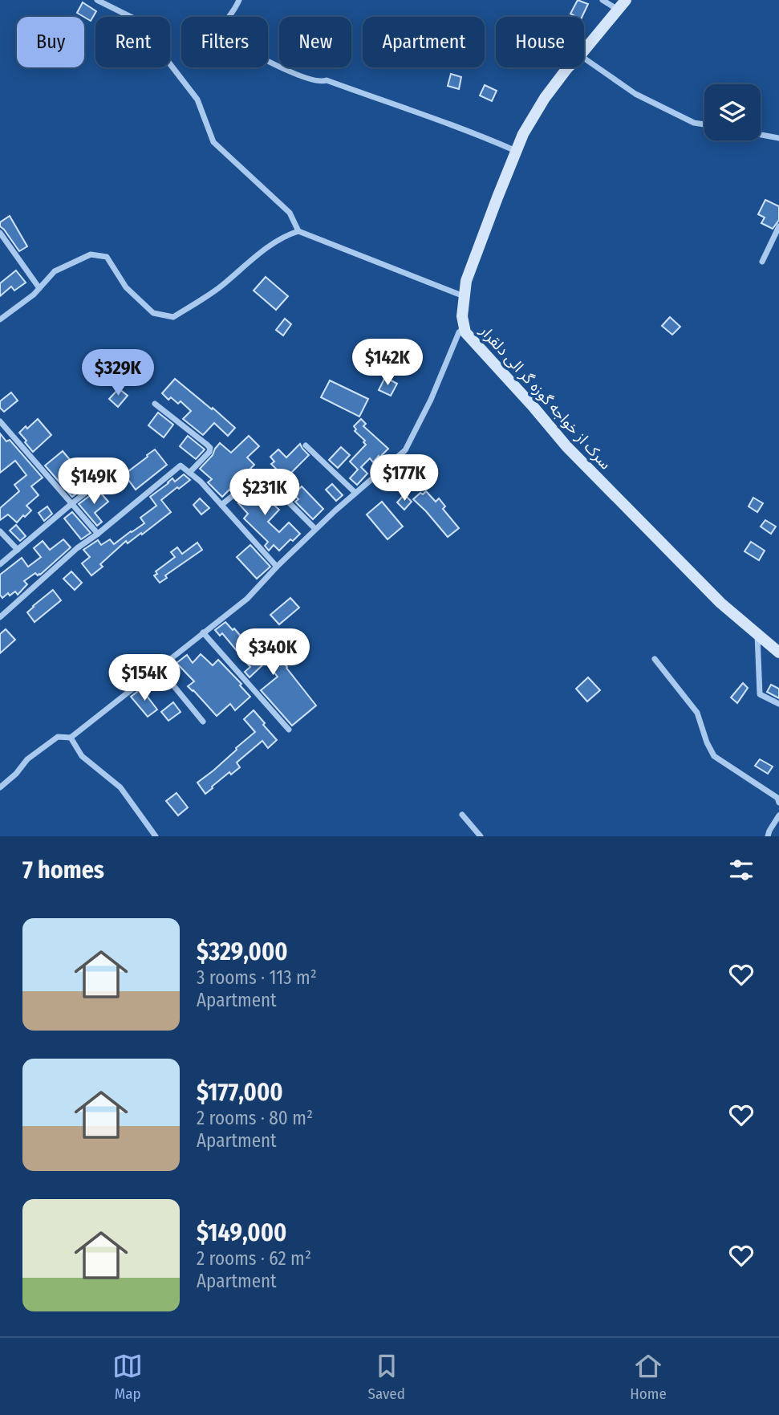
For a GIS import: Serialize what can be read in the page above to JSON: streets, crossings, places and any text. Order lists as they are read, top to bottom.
{
  "streets": {
    "street": ["سرک از خواجه گوزه گر الی دلقرار"]
  },
  "page": {
    "chip": [
      "Buy",
      "Rent",
      "Filters",
      "New",
      "Apartment",
      "House"
    ],
    "price": [
      "$142K",
      "$329K",
      "$177K",
      "$149K",
      "$231K",
      "$340K",
      "$154K"
    ],
    "heading": "7 homes",
    "list": [
      {
        "name": "$329,000",
        "note": "3 rooms · 113 m² · Apartment"
      },
      {
        "name": "$177,000",
        "note": "2 rooms · 80 m² · Apartment"
      },
      {
        "name": "$149,000",
        "note": "2 rooms · 62 m² · Apartment"
      }
    ],
    "tabs": ["Map", "Saved", "Home"]
  }
}
